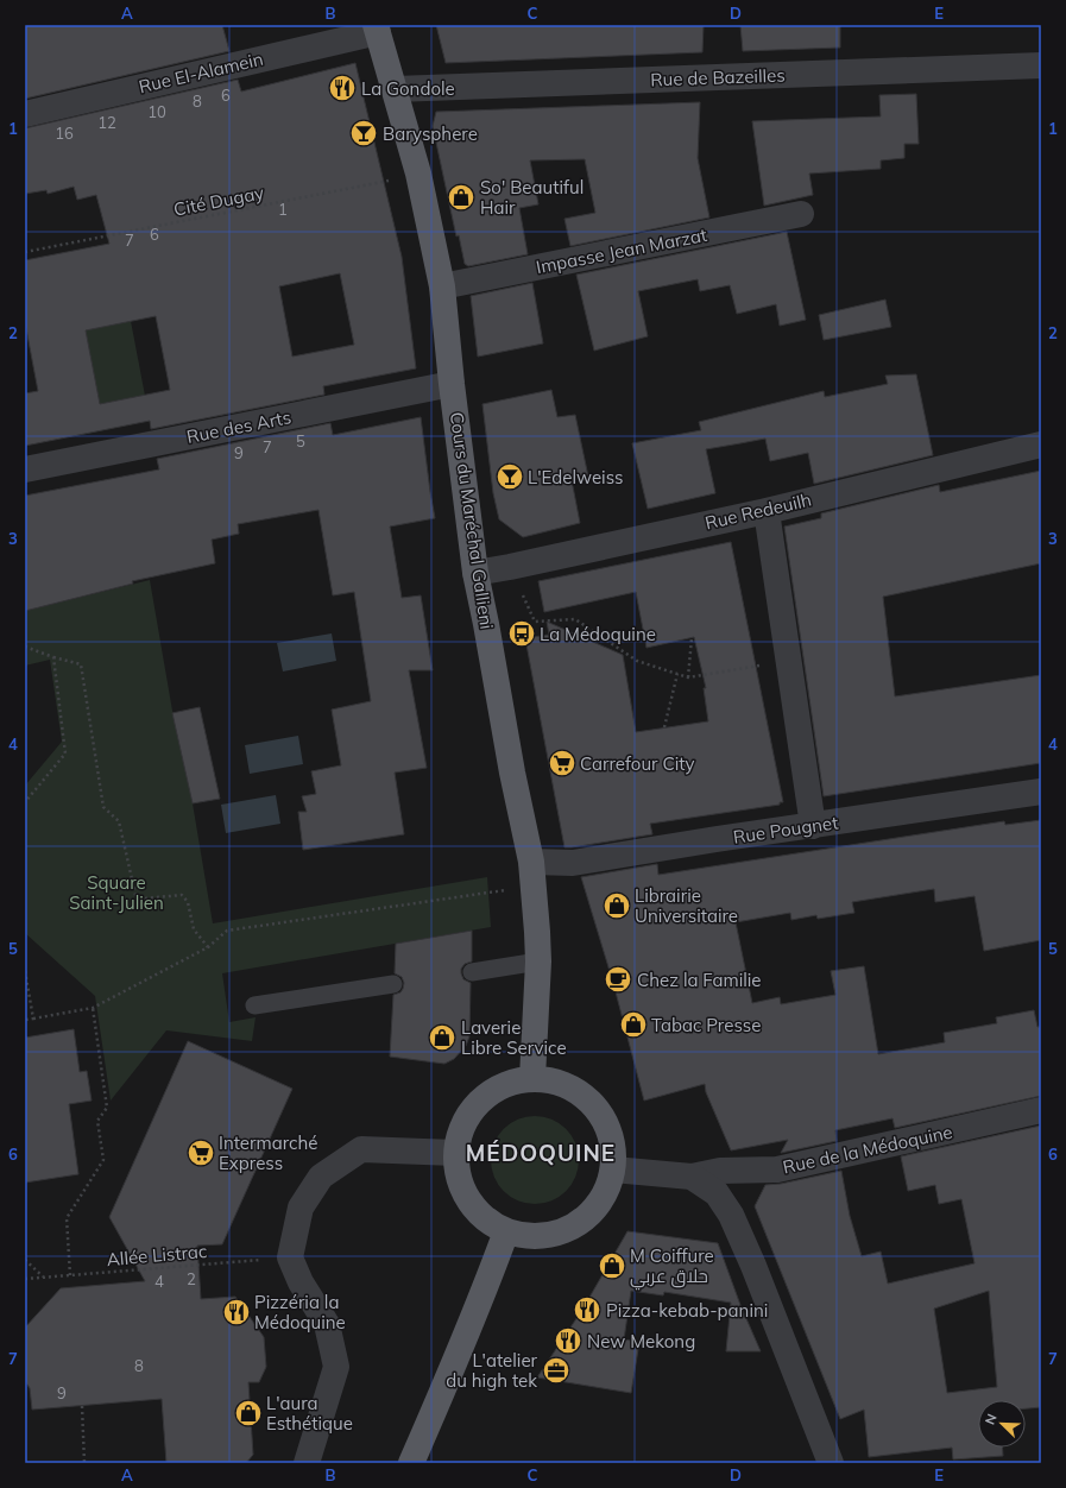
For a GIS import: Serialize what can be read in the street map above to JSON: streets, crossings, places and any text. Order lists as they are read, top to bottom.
{
  "streets": {
    "main road": ["Cours du Maréchal Gallieni"],
    "street": [
      "Rue El-Alamein",
      "Rue de Bazeilles",
      "Impasse Jean Marzat",
      "Rue des Arts",
      "Rue Redeuilh",
      "Rue Pougnet",
      "Rue de la Médoquine"
    ],
    "path": ["Cité Dugay", "Allée Listrac"]
  },
  "crossings": [
    ["Rue El-Alamein", "Cours du Maréchal Gallieni"],
    ["Rue de Bazeilles", "Cours du Maréchal Gallieni"],
    ["Cité Dugay", "Cours du Maréchal Gallieni"],
    ["Impasse Jean Marzat", "Cours du Maréchal Gallieni"],
    ["Rue des Arts", "Cours du Maréchal Gallieni"],
    ["Rue Redeuilh", "Cours du Maréchal Gallieni"],
    ["Cours du Maréchal Gallieni", "Rue Pougnet"]
  ],
  "districts": ["MÉDOQUINE"],
  "parks": ["Square Saint-Julien"],
  "places": {
    "restaurant": [
      "La Gondole",
      "Pizza-kebab-panini",
      "Pizzéria la Médoquine",
      "New Mekong"
    ],
    "bar": ["Barysphere", "L'Edelweiss"],
    "shop": [
      "So' Beautiful Hair",
      "Librairie Universitaire",
      "Tabac Presse",
      "Laverie Libre Service",
      "M Coiffure حلاق عربي",
      "L'aura Esthétique"
    ],
    "bus stop": ["La Médoquine"],
    "supermarket": ["Carrefour City", "Intermarché Express"],
    "cafe": ["Chez la Familie"],
    "office": ["L'atelier du high tek"]
  },
  "house_numbers": [
    "6",
    "8",
    "10",
    "12",
    "16",
    "1",
    "6",
    "7",
    "5",
    "7",
    "9",
    "2",
    "4",
    "8",
    "9"
  ],
  "north": "top left",
  "grid": {
    "columns": [
      "A",
      "B",
      "C",
      "D",
      "E"
    ],
    "rows": [
      "1",
      "2",
      "3",
      "4",
      "5",
      "6",
      "7"
    ]
  }
}
